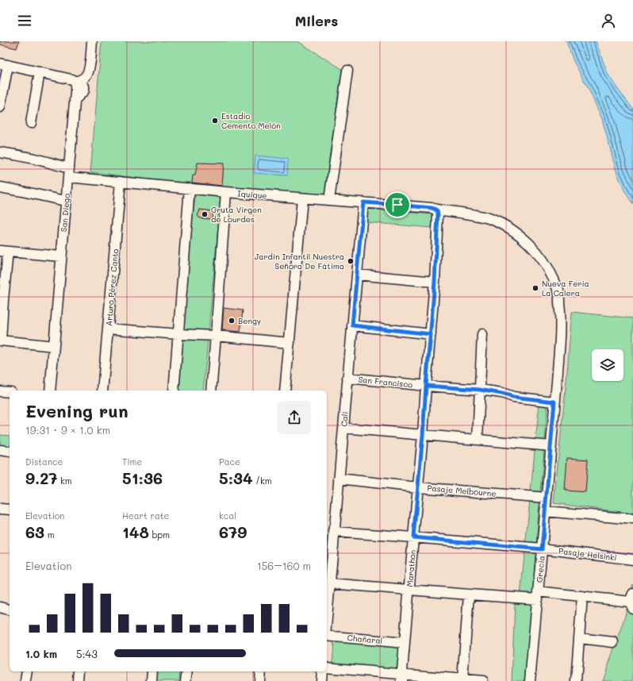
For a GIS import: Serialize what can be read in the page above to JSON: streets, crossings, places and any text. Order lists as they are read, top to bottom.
{
  "streets": {
    "street": [
      "Iquique",
      "San Diego",
      "Arturo Pérez Canto",
      "San Francisco",
      "Cali",
      "Pasaje Melbourne",
      "Pasaje Helsinki",
      "Marathon",
      "Grecia",
      "Chañaral"
    ]
  },
  "crossings": [
    ["Iquique", "San Diego"],
    ["Iquique", "Arturo Pérez Canto"],
    ["Iquique", "Cali"],
    ["Iquique", "Marathon"],
    ["Iquique", "Grecia"],
    ["San Francisco", "Cali"],
    ["San Francisco", "Marathon"],
    ["San Francisco", "Grecia"],
    ["Cali", "Pasaje Melbourne"],
    ["Cali", "Pasaje Helsinki"],
    ["Pasaje Melbourne", "Marathon"],
    ["Pasaje Melbourne", "Grecia"],
    ["Pasaje Helsinki", "Marathon"],
    ["Pasaje Helsinki", "Grecia"],
    ["Marathon", "Chañaral"]
  ],
  "places": [
    "Estadio Cemento Melón",
    "Gruta Virgen de Lourdes",
    "Jardín Infantil Nuestra Señora De Fátima",
    "Nueva Feria La Calera",
    "Bengy"
  ],
  "page": {
    "header": "Milers",
    "heading": ["Evening run", "19:31 · 9 × 1.0 km"],
    "stats": [
      ["Distance", "9.27 km"],
      ["Time", "51:36"],
      ["Pace", "5:34 /km"],
      ["Elevation", "63 m"],
      ["Heart rate", "148 bpm"],
      ["kcal", "679"]
    ],
    "chart": ["Elevation", "156–160 m"],
    "list": [
      {
        "name": "1.0 km",
        "note": "5:43"
      }
    ]
  }
}
